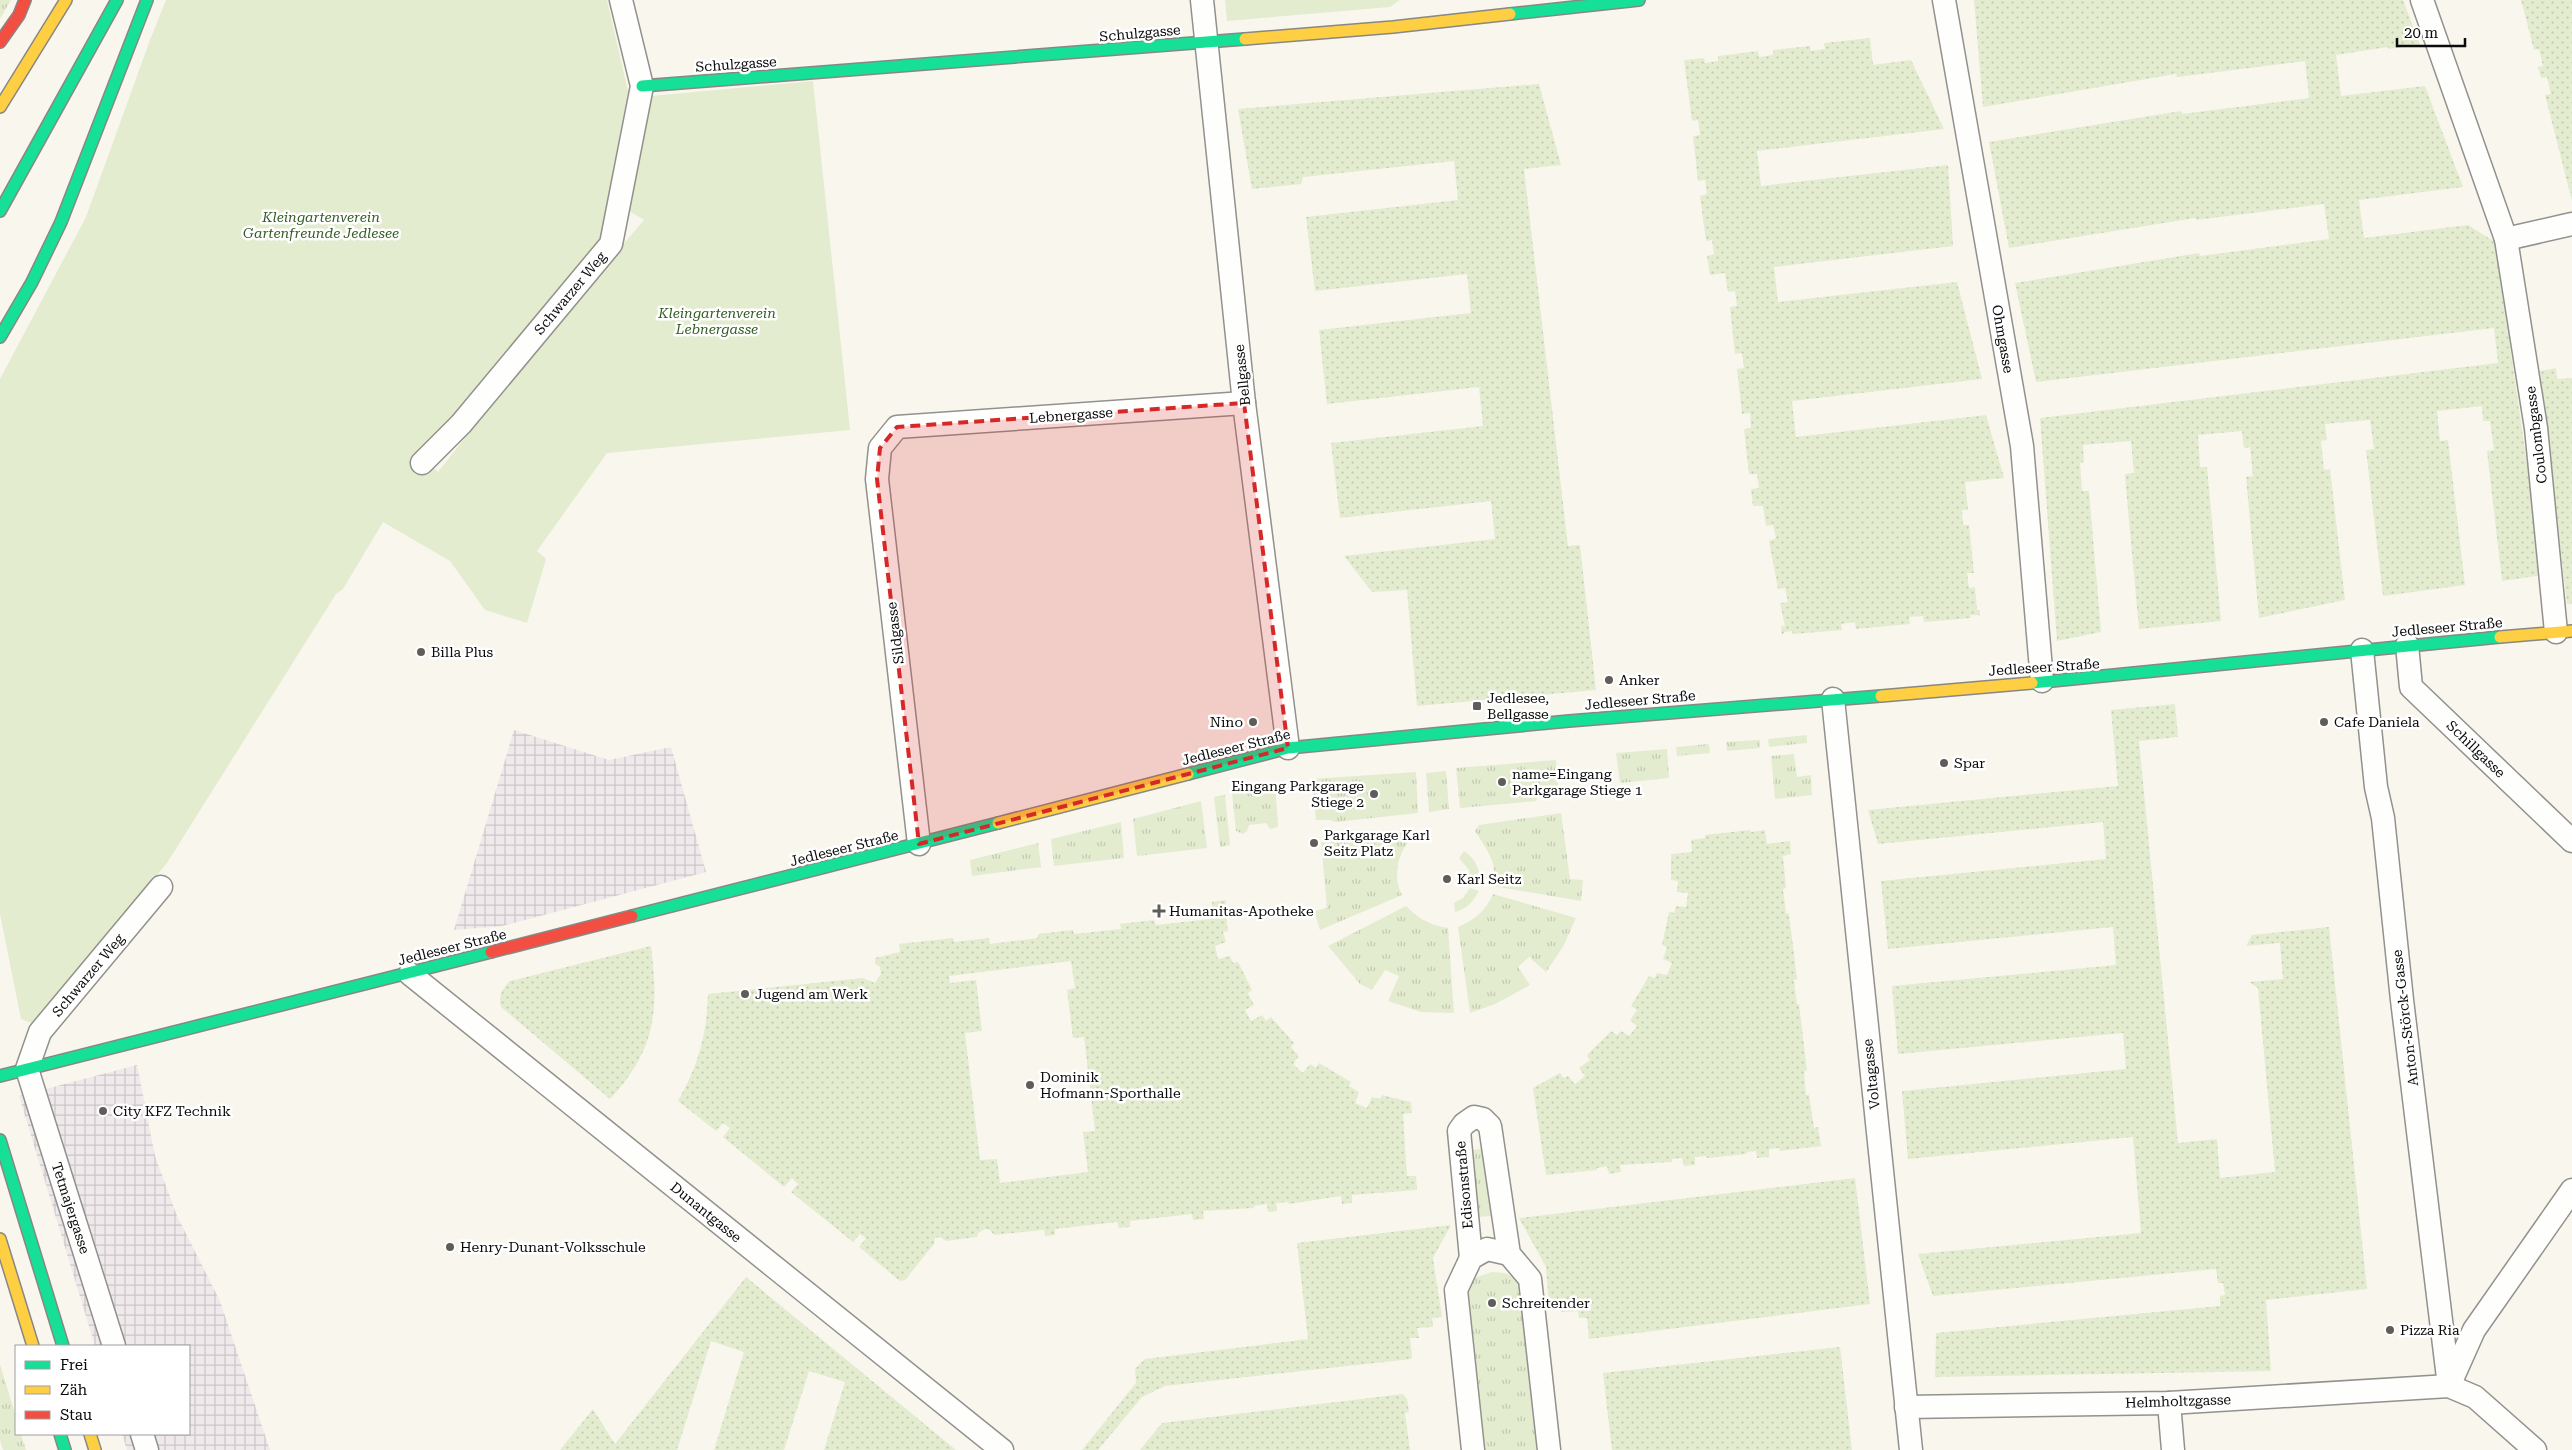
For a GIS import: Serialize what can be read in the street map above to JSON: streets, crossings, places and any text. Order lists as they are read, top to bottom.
{
  "streets": {
    "main road": ["Schulzgasse", "Jedleseer Straße"],
    "street": [
      "Schwarzer Weg",
      "Ohmgasse",
      "Bellgasse",
      "Lebnergasse",
      "Coulombgasse",
      "Sildgasse",
      "Schillgasse",
      "Anton-Störck-Gasse",
      "Voltagasse",
      "Edisonstraße",
      "Tetmajergasse",
      "Dunantgasse",
      "Helmholtzgasse"
    ]
  },
  "crossings": [
    ["Schulzgasse", "Schwarzer Weg"],
    ["Schulzgasse", "Bellgasse"],
    ["Schwarzer Weg", "Jedleseer Straße"],
    ["Schwarzer Weg", "Tetmajergasse"],
    ["Ohmgasse", "Jedleseer Straße"],
    ["Bellgasse", "Lebnergasse"],
    ["Bellgasse", "Jedleseer Straße"],
    ["Lebnergasse", "Sildgasse"],
    ["Coulombgasse", "Jedleseer Straße"],
    ["Jedleseer Straße", "Sildgasse"],
    ["Jedleseer Straße", "Schillgasse"],
    ["Jedleseer Straße", "Anton-Störck-Gasse"],
    ["Jedleseer Straße", "Voltagasse"],
    ["Jedleseer Straße", "Tetmajergasse"],
    ["Jedleseer Straße", "Dunantgasse"],
    ["Anton-Störck-Gasse", "Helmholtzgasse"],
    ["Voltagasse", "Helmholtzgasse"]
  ],
  "parks": ["Kleingartenverein Gartenfreunde Jedlesee", "Kleingartenverein Lebnergasse"],
  "places": {
    "other": [
      "Billa Plus",
      "Anker",
      "Nino",
      "Cafe Daniela",
      "Spar",
      "name=Eingang Parkgarage Stiege 1",
      "Eingang Parkgarage Stiege 2",
      "Parkgarage Karl Seitz Platz",
      "Karl Seitz",
      "Jugend am Werk",
      "Dominik Hofmann-Sporthalle",
      "City KFZ Technik",
      "Henry-Dunant-Volksschule",
      "Schreitender",
      "Pizza Ria"
    ],
    "transit": ["Jedlesee, Bellgasse"],
    "health": ["Humanitas-Apotheke"]
  },
  "legend": ["Frei", "Zäh", "Stau"],
  "scale_bar": "20 m"
}
